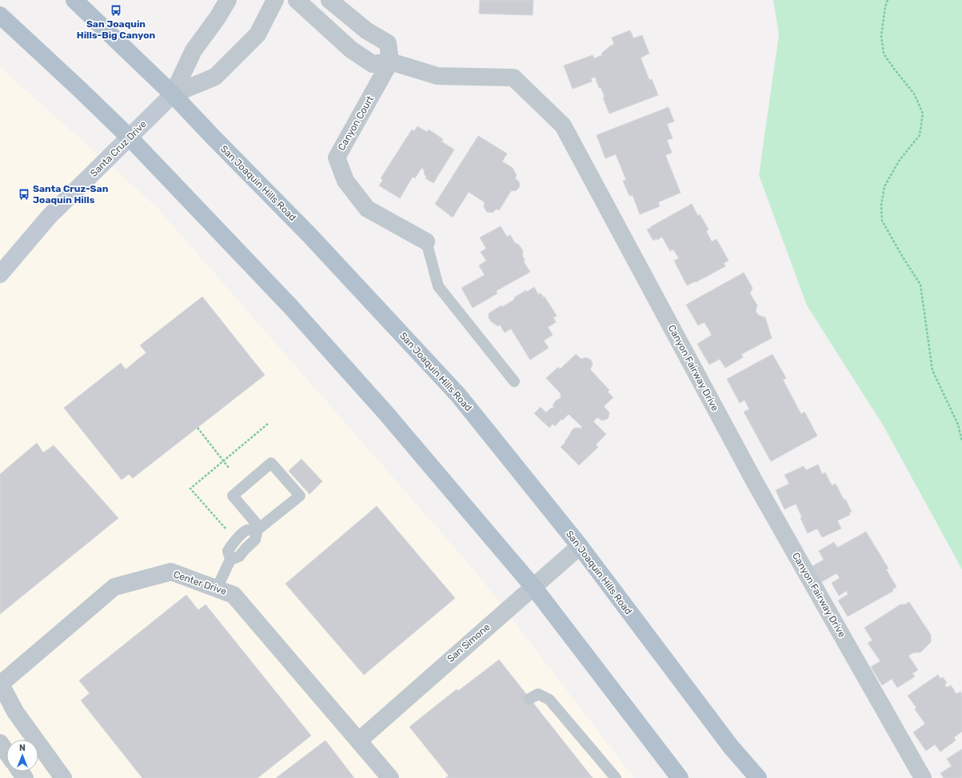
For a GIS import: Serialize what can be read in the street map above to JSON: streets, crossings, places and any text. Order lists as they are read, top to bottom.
{
  "streets": {
    "main road": ["Santa Cruz Drive", "San Joaquin Hills Road"],
    "street": [
      "Canyon Court",
      "Canyon Fairway Drive",
      "Center Drive",
      "San Simone"
    ]
  },
  "crossings": [
    ["Canyon Court", "Canyon Fairway Drive"],
    ["Santa Cruz Drive", "San Joaquin Hills Road"],
    ["San Joaquin Hills Road", "San Simone"],
    ["Center Drive", "San Simone"]
  ],
  "places": {
    "bus stop": ["San Joaquin Hills-Big Canyon", "Santa Cruz-San Joaquin Hills"]
  },
  "north": "top"
}
